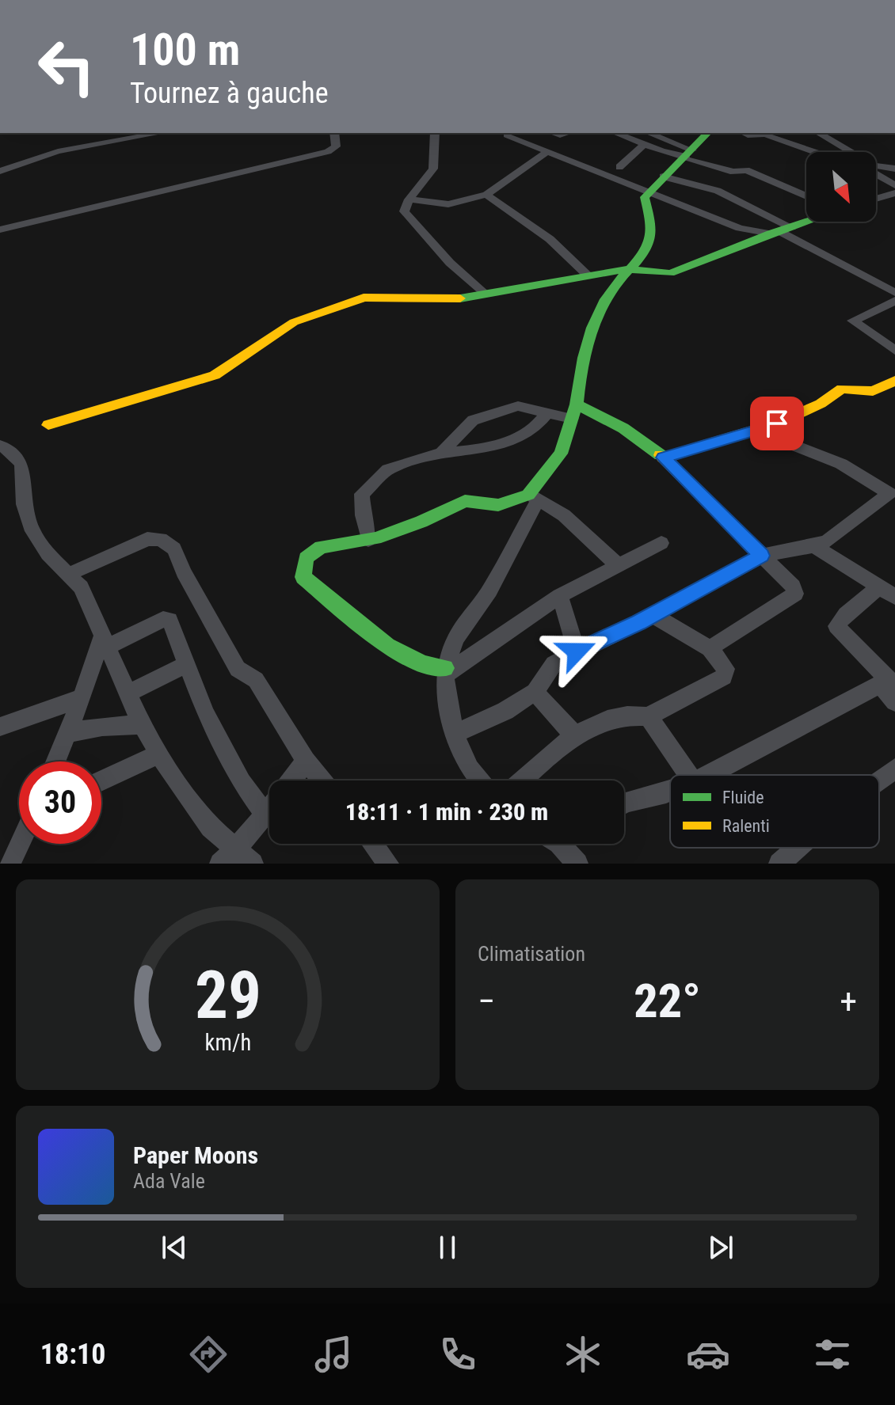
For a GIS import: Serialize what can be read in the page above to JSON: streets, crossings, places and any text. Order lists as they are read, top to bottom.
{
  "legend": ["Fluide", "Ralenti"],
  "north": "bottom right",
  "page": {
    "turn": ["100 m", "Tournez à gauche"],
    "limit": "30",
    "trip": "18:11 · 1 min · 230 m",
    "tile": "Climatisation",
    "heat": ["−", "22°", "+"],
    "song": ["Paper Moons", "Ada Vale"],
    "tabs": "18:10",
    "gauge": ["29", "km/h"]
  }
}
